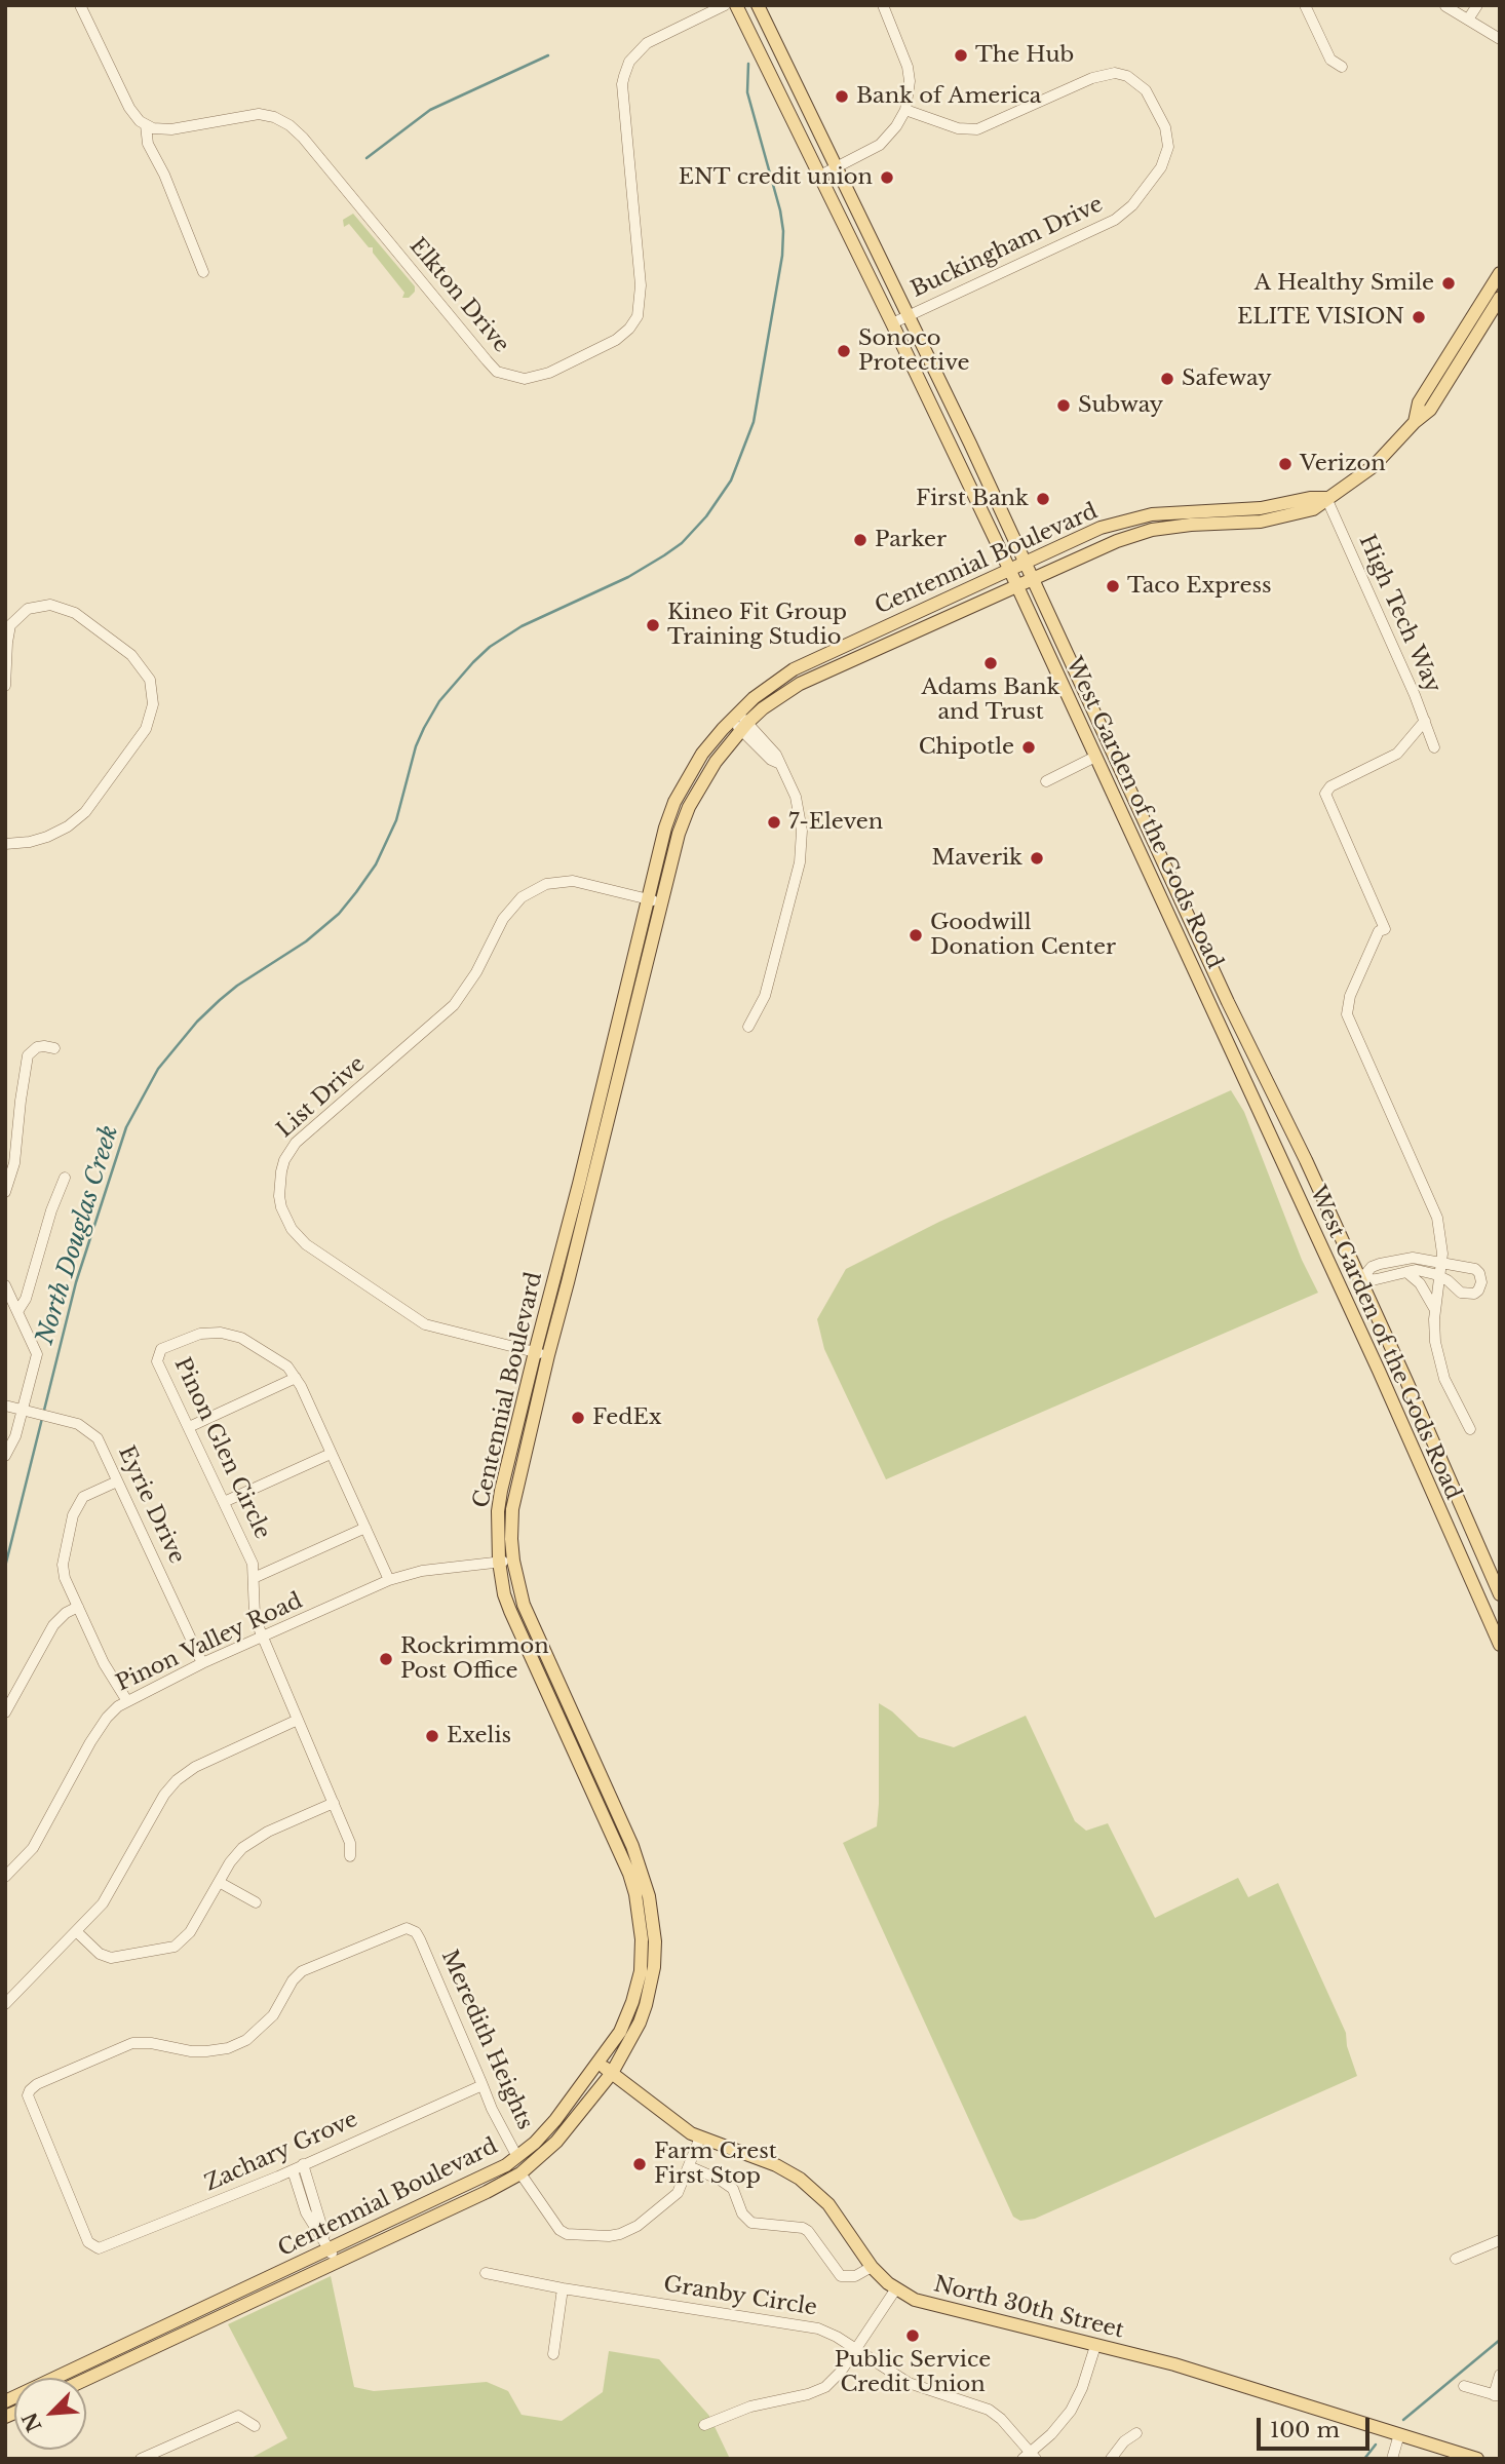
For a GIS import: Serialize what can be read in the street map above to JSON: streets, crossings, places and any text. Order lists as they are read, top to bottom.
{
  "streets": {
    "main road": ["Centennial Boulevard", "West Garden of the Gods Road", "North 30th Street"],
    "street": [
      "Buckingham Drive",
      "Elkton Drive",
      "High Tech Way",
      "List Drive",
      "Pinon Glen Circle",
      "Eyrie Drive",
      "Pinon Valley Road",
      "Meredith Heights",
      "Zachary Grove",
      "Granby Circle"
    ]
  },
  "crossings": [
    ["Buckingham Drive", "West Garden of the Gods Road"],
    ["Centennial Boulevard", "High Tech Way"],
    ["Centennial Boulevard", "West Garden of the Gods Road"],
    ["Centennial Boulevard", "List Drive"],
    ["Centennial Boulevard", "Pinon Valley Road"],
    ["Centennial Boulevard", "Meredith Heights"],
    ["Centennial Boulevard", "North 30th Street"],
    ["Pinon Glen Circle", "Pinon Valley Road"],
    ["Eyrie Drive", "Pinon Valley Road"],
    ["Meredith Heights", "Zachary Grove"]
  ],
  "water": ["North Douglas Creek"],
  "places": [
    "The Hub",
    "Bank of America",
    "ENT credit union",
    "A Healthy Smile",
    "ELITE VISION",
    "Sonoco Protective",
    "Safeway",
    "Subway",
    "Verizon",
    "First Bank",
    "Parker",
    "Taco Express",
    "Kineo Fit Group Training Studio",
    "Adams Bank and Trust",
    "Chipotle",
    "7-Eleven",
    "Maverik",
    "Goodwill Donation Center",
    "FedEx",
    "Rockrimmon Post Office",
    "Exelis",
    "Farm Crest First Stop",
    "Public Service Credit Union"
  ],
  "scale_bar": "100 m",
  "north": "bottom left"
}
